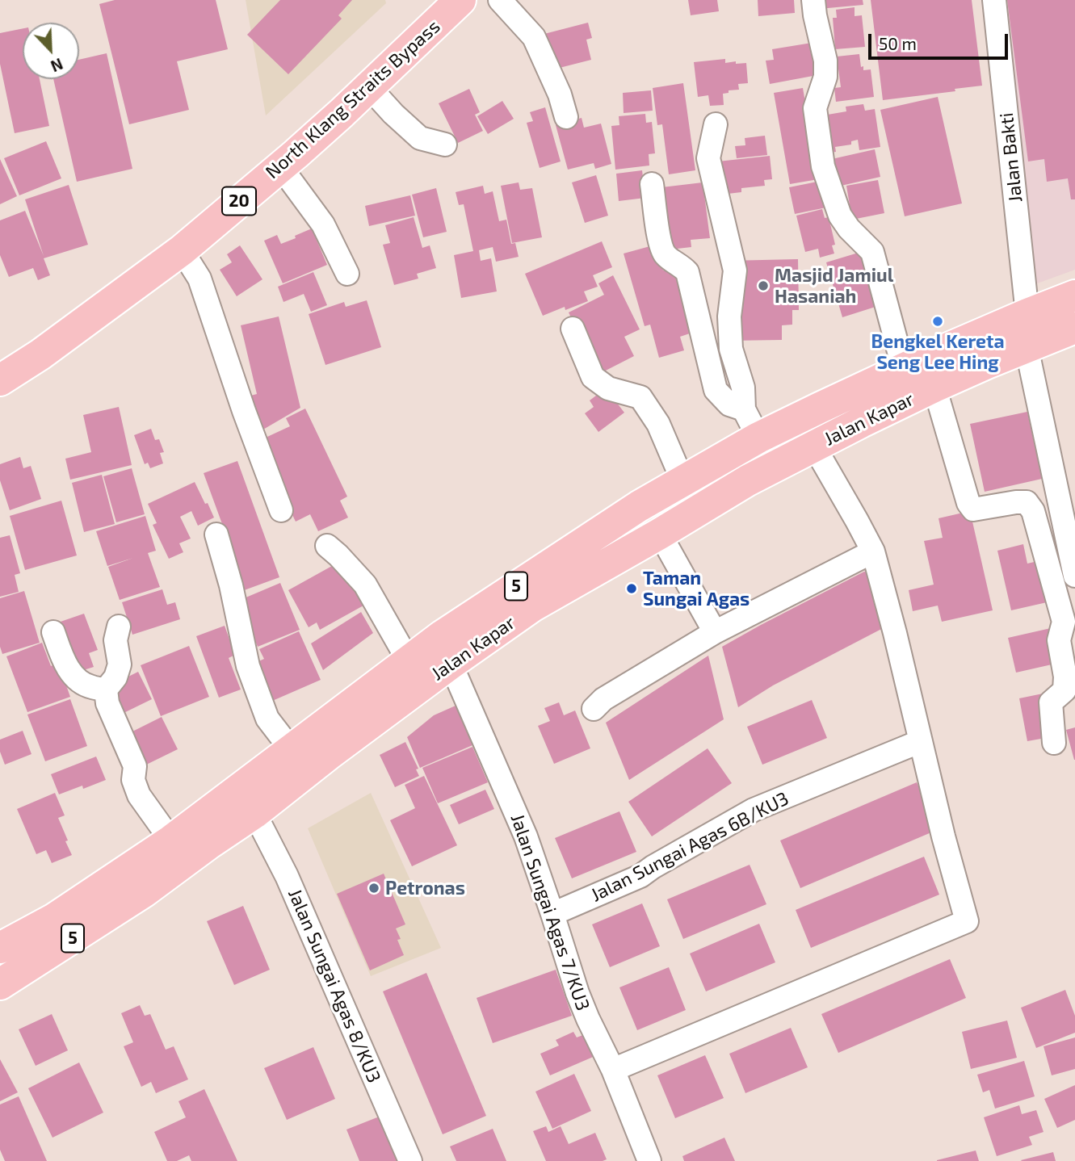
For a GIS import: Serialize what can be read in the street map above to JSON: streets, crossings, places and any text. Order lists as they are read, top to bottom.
{
  "streets": {
    "highway": [
      "North Klang Straits Bypass",
      "20",
      "Jalan Kapar",
      "5"
    ],
    "street": [
      "Jalan Bakti",
      "Jalan Sungai Agas 6B/KU3",
      "Jalan Sungai Agas 7/KU3",
      "Jalan Sungai Agas 8/KU3"
    ]
  },
  "crossings": [
    ["Jalan Bakti", "Jalan Kapar"],
    ["Jalan Kapar", "Jalan Sungai Agas 7/KU3"],
    ["Jalan Kapar", "Jalan Sungai Agas 8/KU3"],
    ["Jalan Sungai Agas 6B/KU3", "Jalan Sungai Agas 7/KU3"]
  ],
  "places": [
    "Masjid Jamiul Hasaniah",
    "Bengkel Kereta Seng Lee Hing",
    "Taman Sungai Agas",
    "Petronas"
  ],
  "scale_bar": "50 m",
  "north": "bottom right"
}
